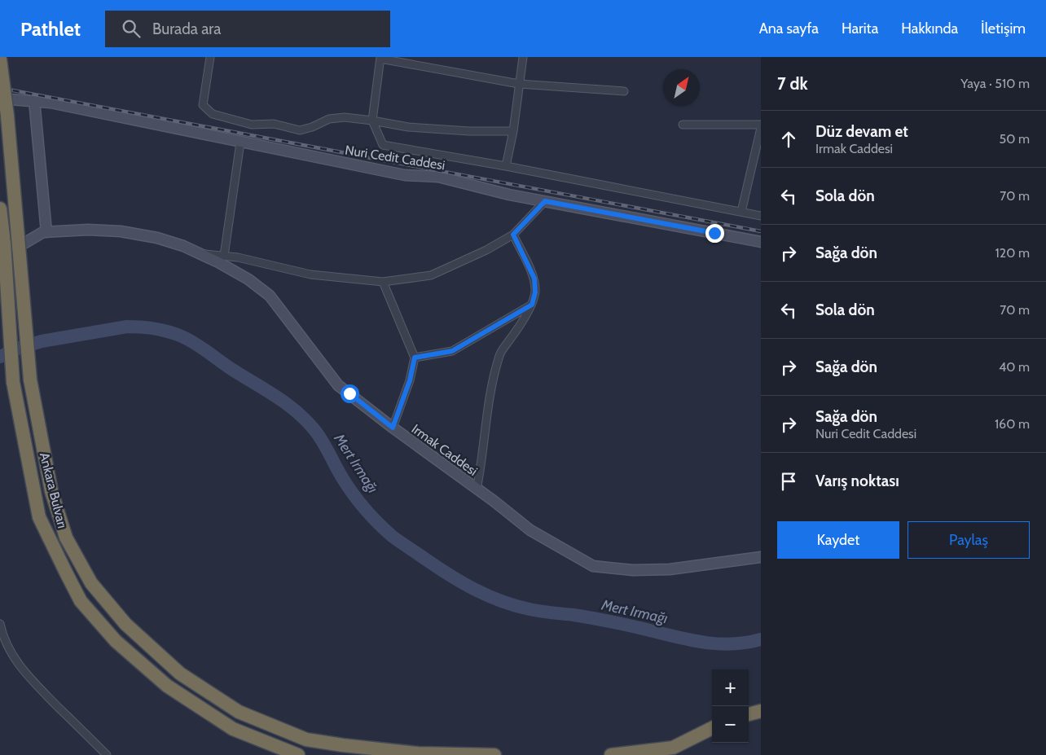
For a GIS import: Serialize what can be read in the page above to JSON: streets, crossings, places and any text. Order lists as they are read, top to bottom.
{
  "streets": {
    "highway": ["Ankara Bulvarı"],
    "street": ["Nuri Cedit Caddesi", "Irmak Caddesi"]
  },
  "water": ["Mert Irmağı"],
  "north": "top right",
  "page": {
    "header": "Pathlet",
    "search": "Burada ara",
    "nav": [
      "Ana sayfa",
      "Harita",
      "Hakkında",
      "İletişim"
    ],
    "heading": ["7 dk", "Yaya · 510 m"],
    "list": [
      ["Düz devam et", "Irmak Caddesi", "50 m"],
      ["Sola dön", "70 m"],
      ["Sağa dön", "120 m"],
      ["Sola dön", "70 m"],
      ["Sağa dön", "40 m"],
      ["Sağa dön", "Nuri Cedit Caddesi", "160 m"],
      "Varış noktası"
    ],
    "buttons": ["Kaydet", "Paylaş"],
    "map_buttons": ["+", "−"]
  }
}
